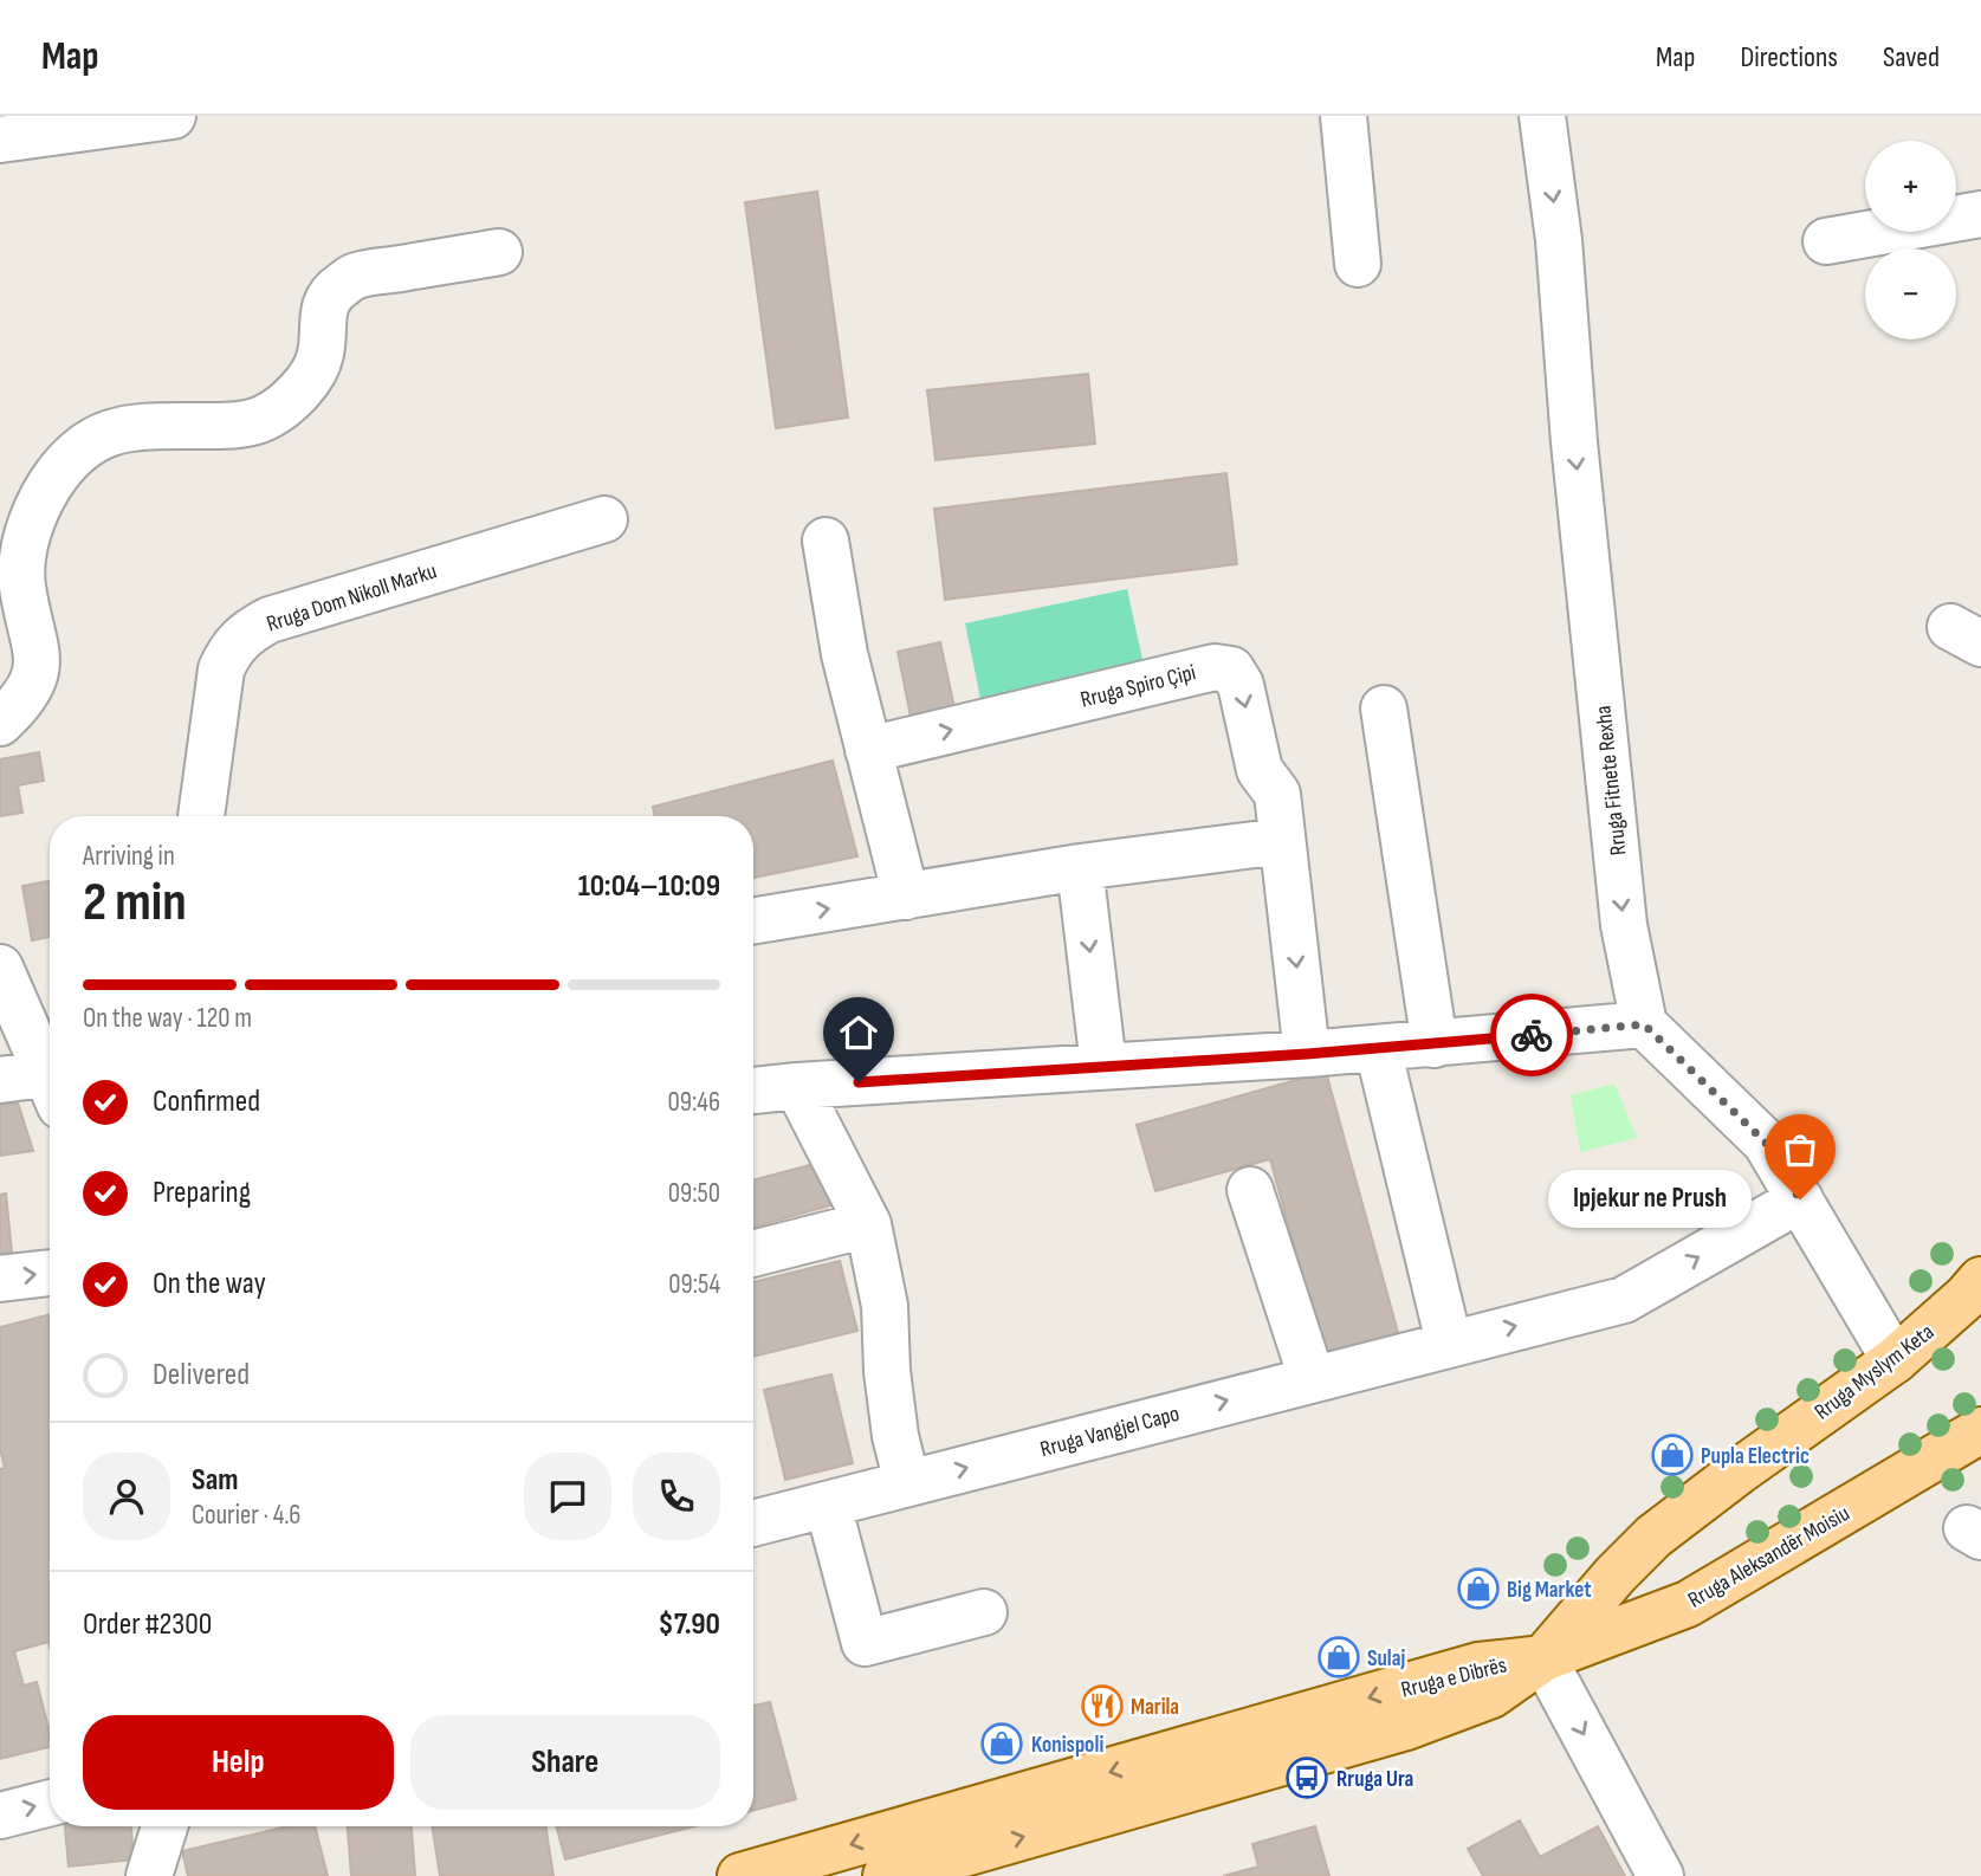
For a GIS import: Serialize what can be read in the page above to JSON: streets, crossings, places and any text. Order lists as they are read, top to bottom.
{
  "streets": {
    "main road": ["Rruga Myslym Keta", "Rruga Aleksandër Moisiu", "Rruga e Dibrës"],
    "street": [
      "Rruga Dom Nikoll Marku",
      "Rruga Spiro Çipi",
      "Rruga Fitnete Rexha",
      "Rruga Vangjel Capo"
    ]
  },
  "crossings": [
    ["Rruga Myslym Keta", "Rruga Aleksandër Moisiu"],
    ["Rruga Myslym Keta", "Rruga e Dibrës"],
    ["Rruga Aleksandër Moisiu", "Rruga e Dibrës"]
  ],
  "places": {
    "other": ["Ipjekur ne Prush"],
    "shop": [
      "Pupla Electric",
      "Big Market",
      "Sulaj",
      "Konispoli"
    ],
    "restaurant": ["Marila"],
    "bus stop": ["Rruga Ura"]
  },
  "page": {
    "header": "Map",
    "nav": ["Map", "Directions", "Saved"],
    "map_buttons": ["+", "−"],
    "heading": ["2 min", "Arriving in", "10:04–10:09"],
    "panel": [
      "Sam",
      "Courier · 4.6",
      "Order #2300",
      "$7.90"
    ],
    "bar": "On the way · 120 m",
    "list": [
      ["Confirmed", "09:46"],
      ["Preparing", "09:50"],
      ["On the way", "09:54"],
      "Delivered"
    ],
    "bubble": "Ipjekur ne Prush",
    "buttons": ["Help", "Share"]
  }
}
